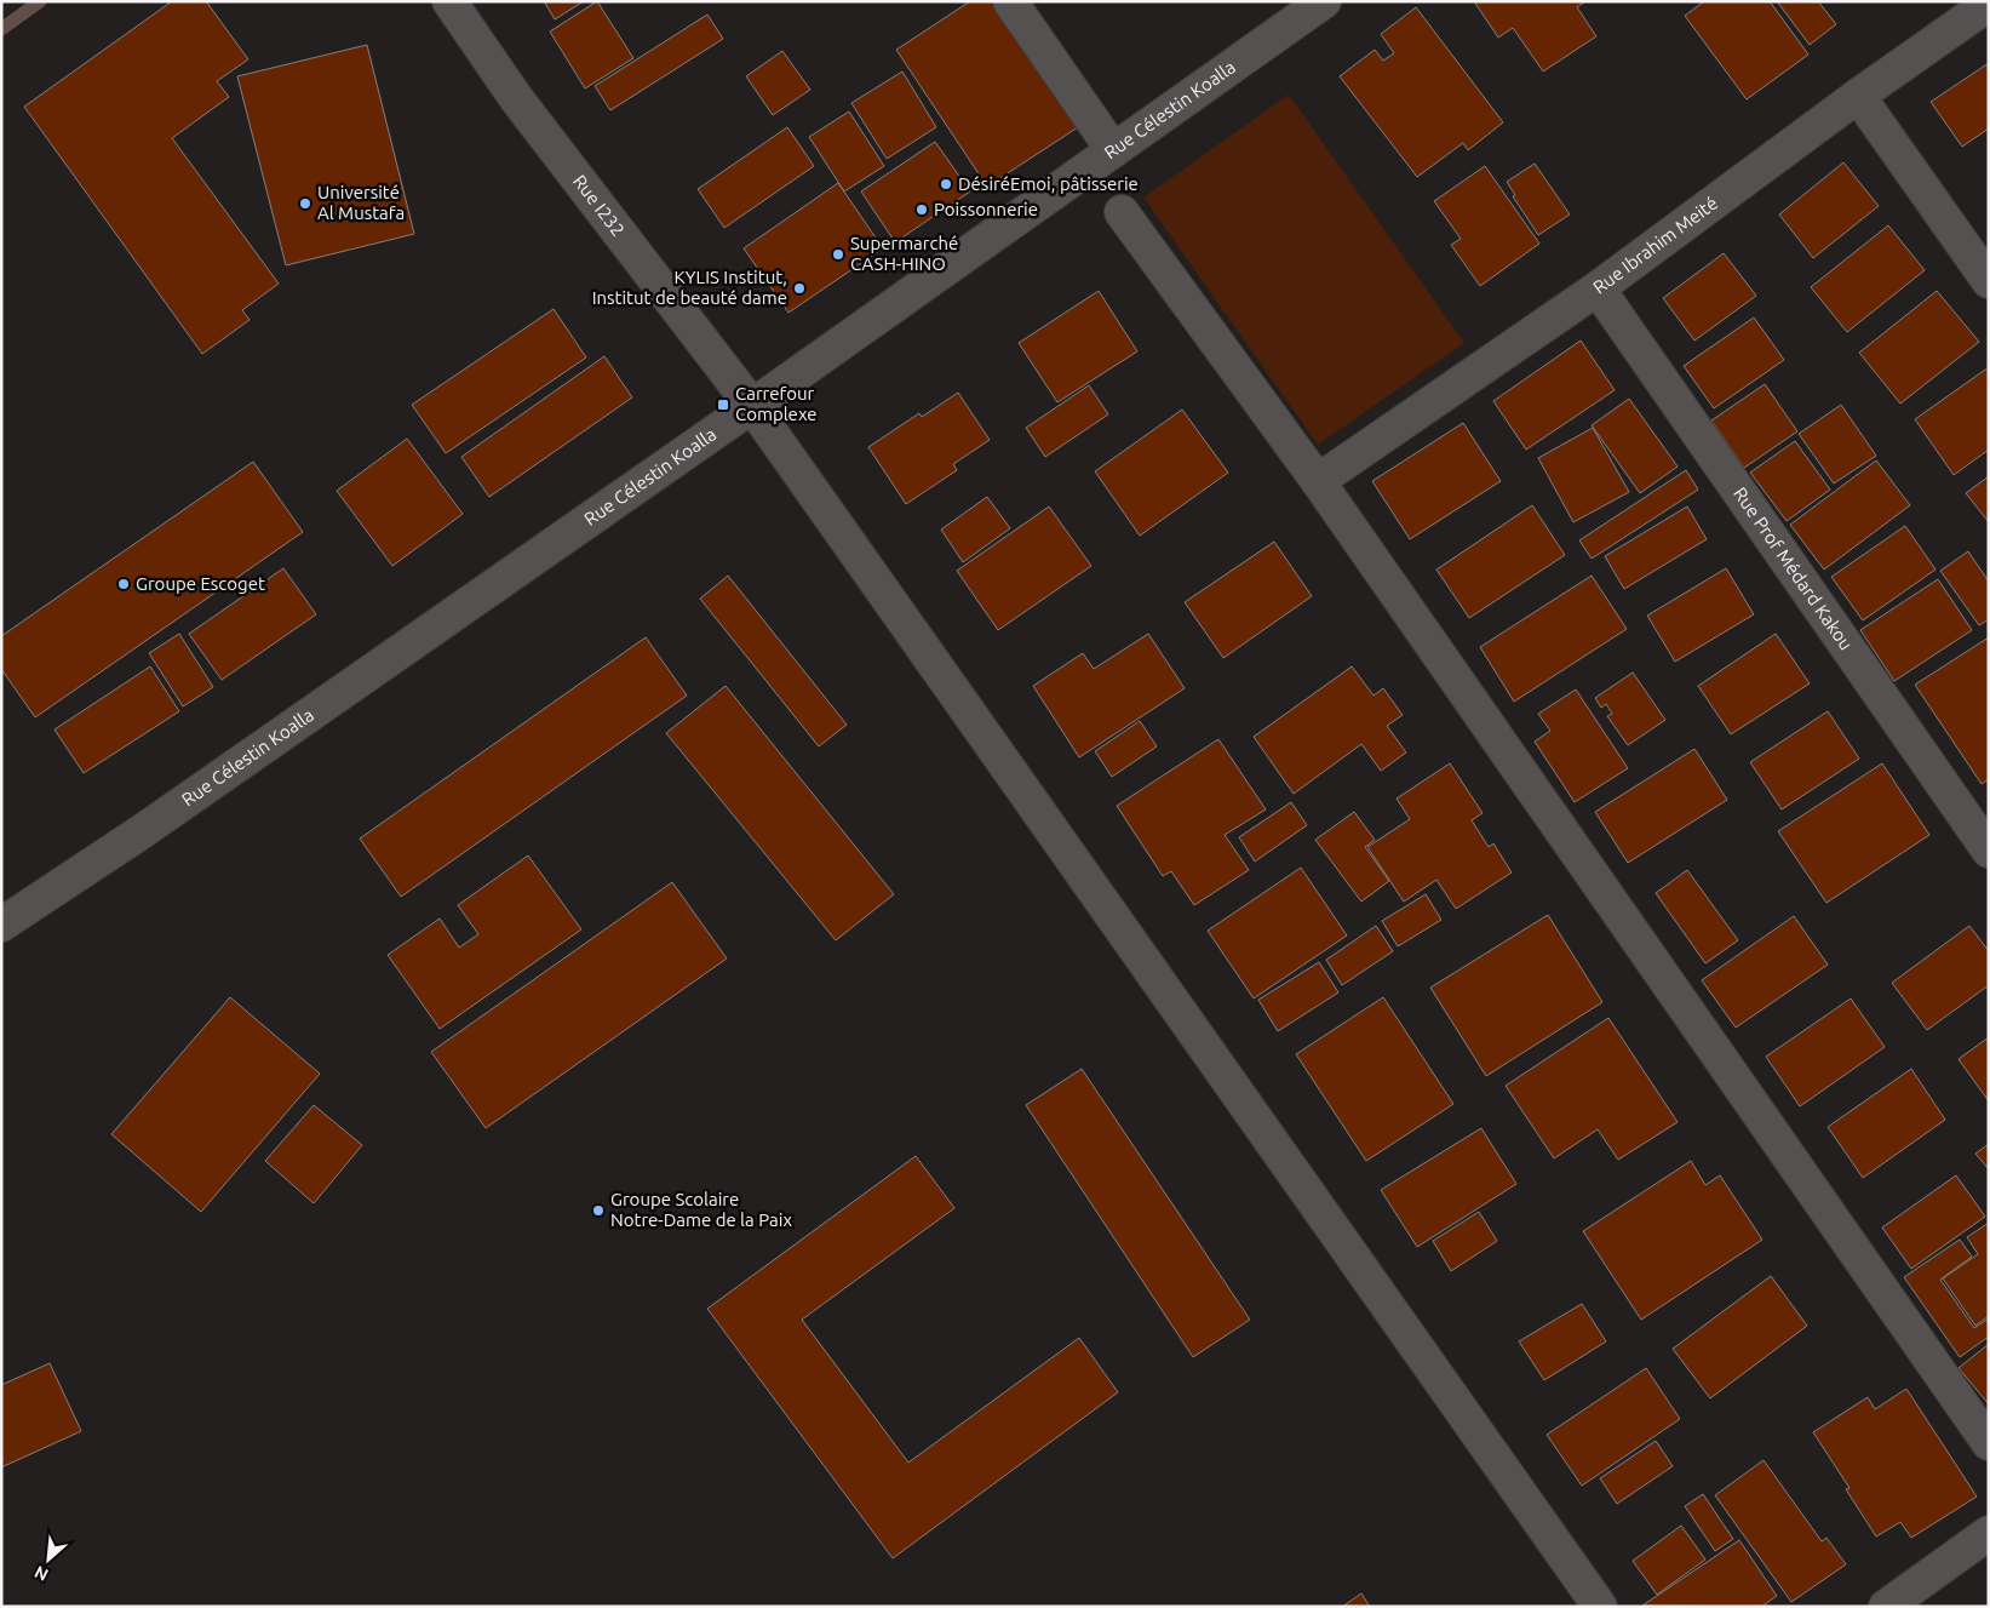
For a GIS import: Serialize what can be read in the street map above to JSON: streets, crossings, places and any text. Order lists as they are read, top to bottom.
{
  "streets": {
    "street": [
      "Rue Célestin Koalla",
      "Rue I232",
      "Rue Ibrahim Meité",
      "Rue Prof Médard Kakou"
    ]
  },
  "crossings": [
    ["Rue Célestin Koalla", "Rue I232"],
    ["Rue Ibrahim Meité", "Rue Prof Médard Kakou"]
  ],
  "places": {
    "other": [
      "DésiréEmoi, pâtisserie",
      "Université Al Mustafa",
      "Poissonnerie",
      "Supermarché CASH-HINO",
      "KYLIS Institut, Institut de beauté dame",
      "Groupe Escoget",
      "Groupe Scolaire Notre-Dame de la Paix"
    ],
    "transit": ["Carrefour Complexe"]
  },
  "north": "bottom left"
}
